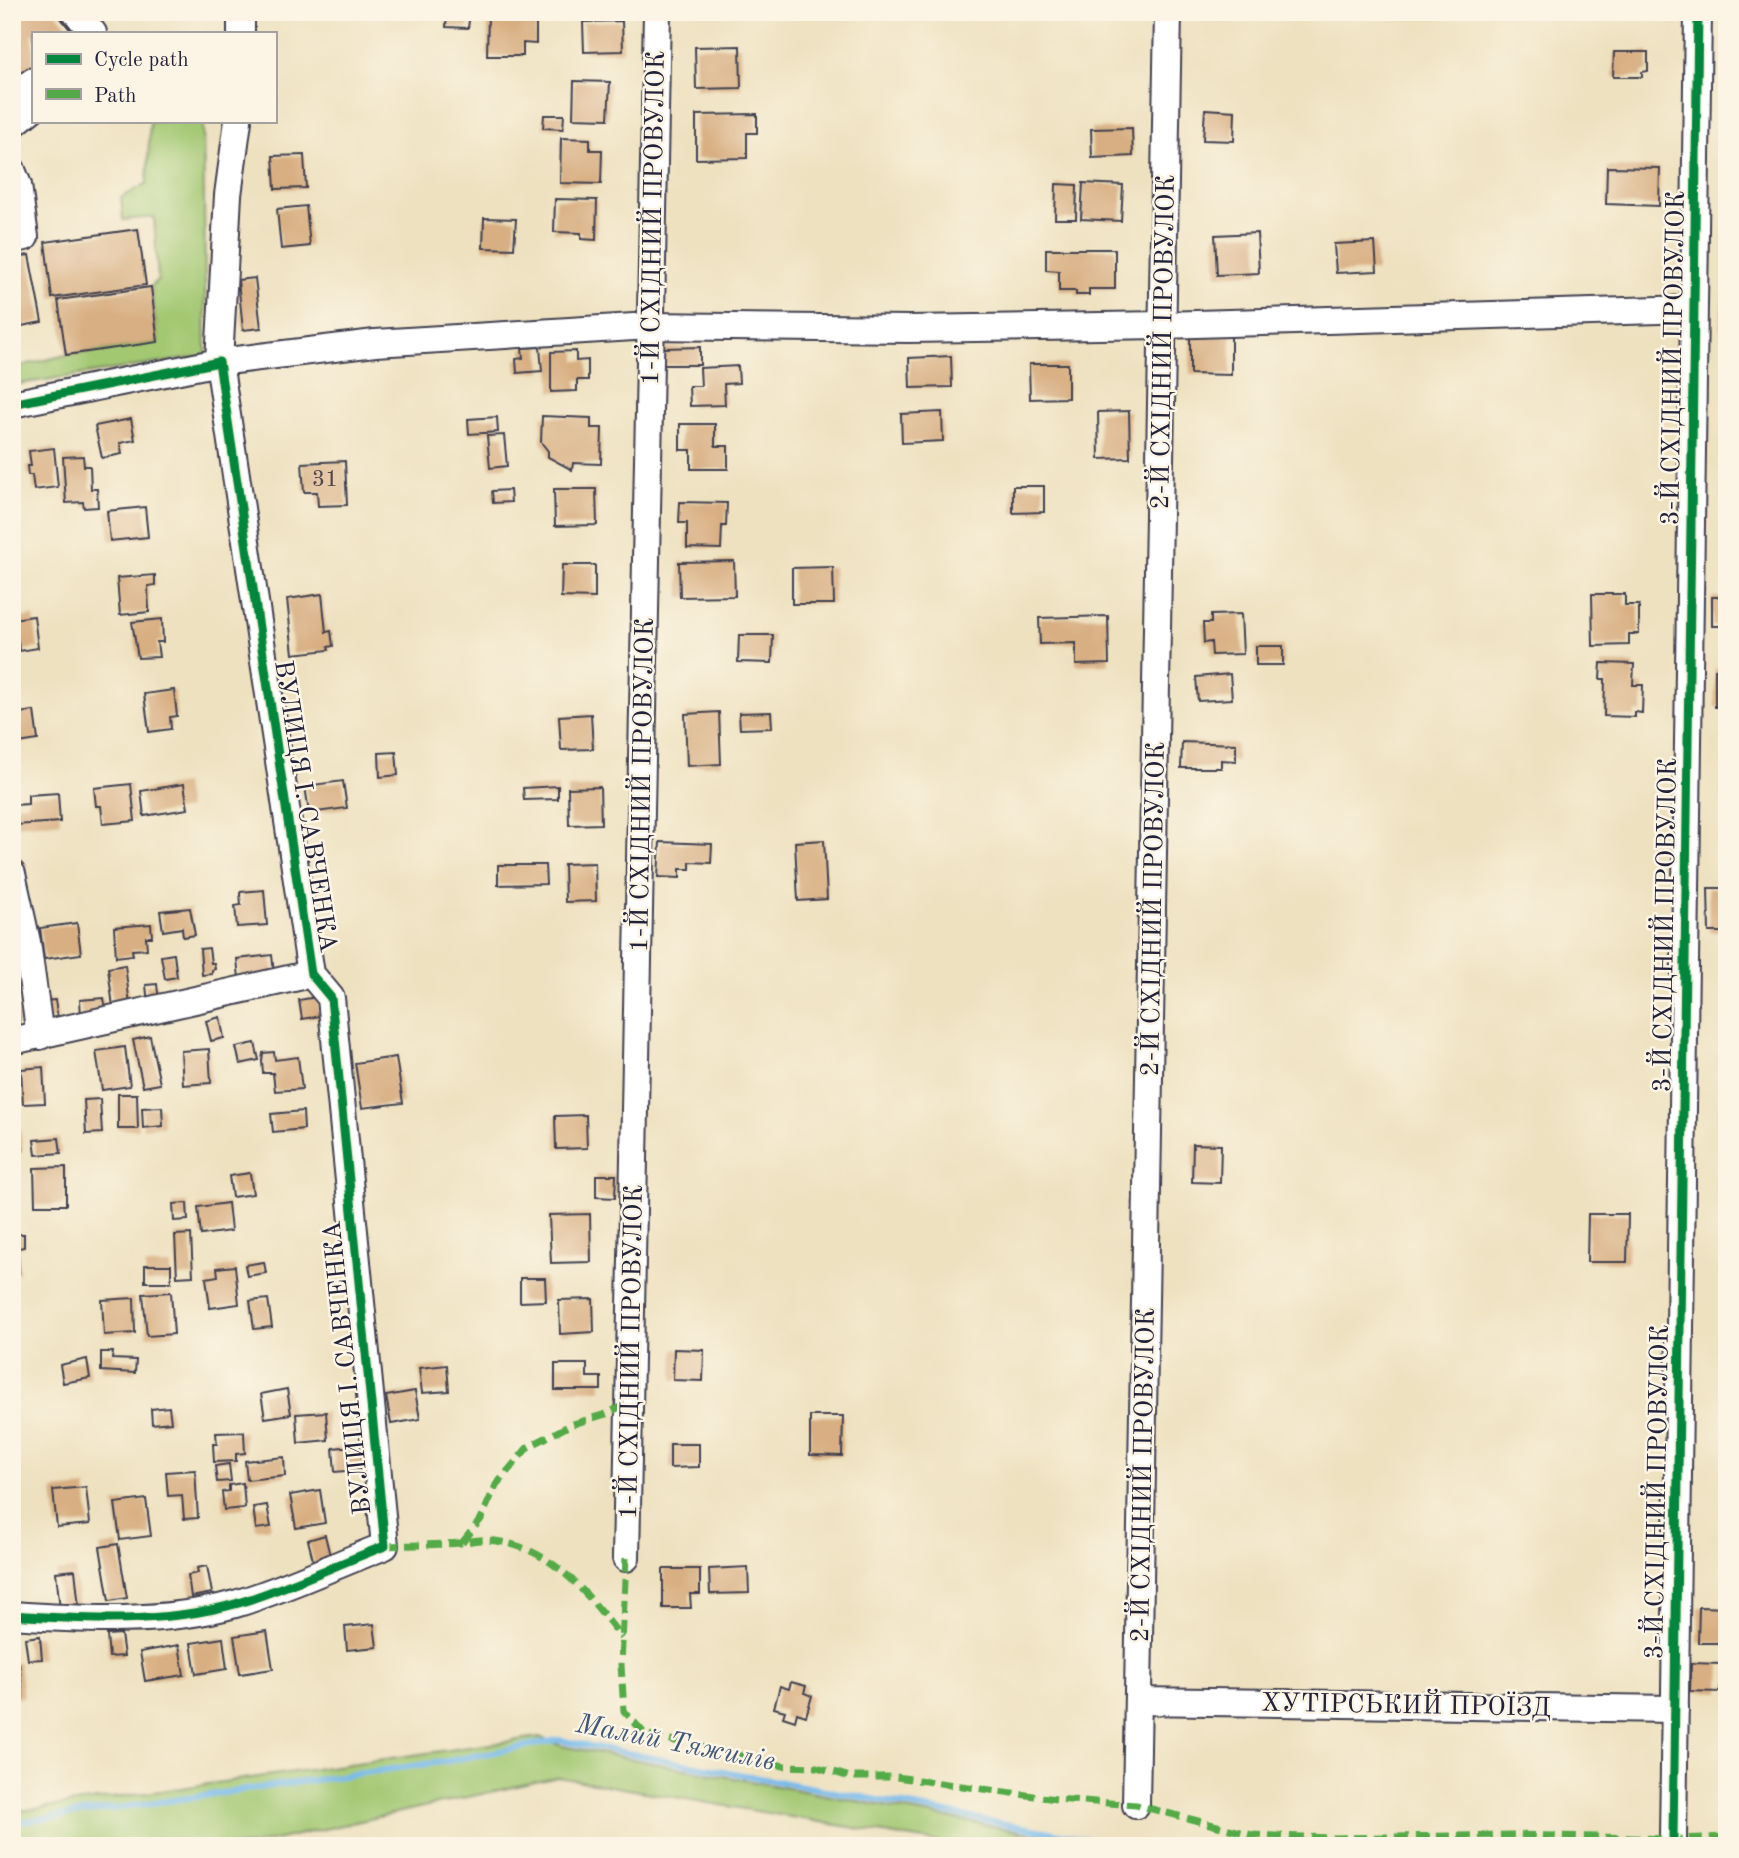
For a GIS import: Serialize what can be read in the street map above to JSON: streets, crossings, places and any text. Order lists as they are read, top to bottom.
{
  "streets": {
    "street": [
      "1-Й СХІДНИЙ ПРОВУЛОК",
      "2-Й СХІДНИЙ ПРОВУЛОК",
      "3-Й СХІДНИЙ ПРОВУЛОК",
      "ВУЛИЦЯ І. САВЧЕНКА",
      "ХУТІРСЬКИЙ ПРОЇЗД"
    ]
  },
  "crossings": [
    ["2-Й СХІДНИЙ ПРОВУЛОК", "ХУТІРСЬКИЙ ПРОЇЗД"],
    ["3-Й СХІДНИЙ ПРОВУЛОК", "ХУТІРСЬКИЙ ПРОЇЗД"]
  ],
  "water": ["Малий Тяжилів"],
  "house_numbers": ["31"],
  "legend": ["Cycle path", "Path"]
}
